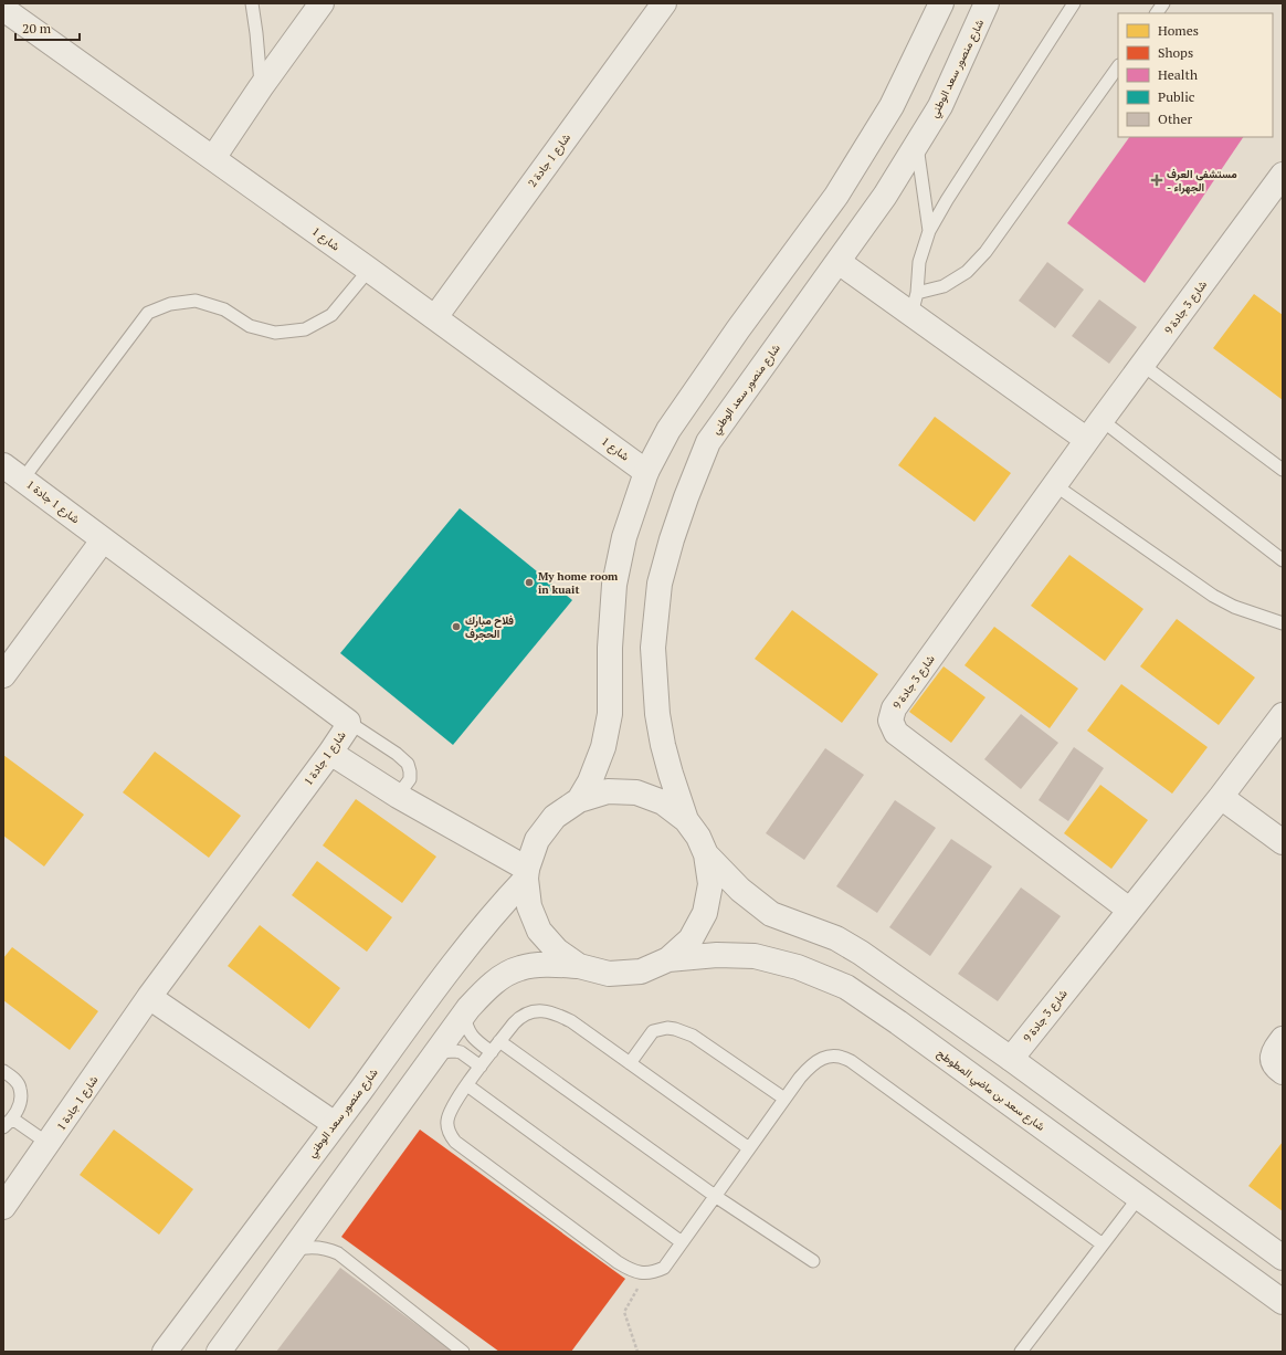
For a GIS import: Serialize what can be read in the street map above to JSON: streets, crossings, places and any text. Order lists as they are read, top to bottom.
{
  "streets": {
    "street": [
      "شارع منصور سعد الوطني",
      "شارع 1 جادة 2",
      "شارع 1",
      "شارع 3 جادة 9",
      "شارع 1 جادة 1",
      "شارع سعد بن ماضي المطوطح"
    ]
  },
  "crossings": [
    ["شارع 1 جادة 2", "شارع 1"]
  ],
  "places": {
    "health": ["مستشفى العرف - الجهراء"],
    "other": ["My home room in kuait", "فلاح مبارك الحجرف"]
  },
  "legend": [
    "Homes",
    "Shops",
    "Health",
    "Public",
    "Other"
  ],
  "scale_bar": "20 m"
}
